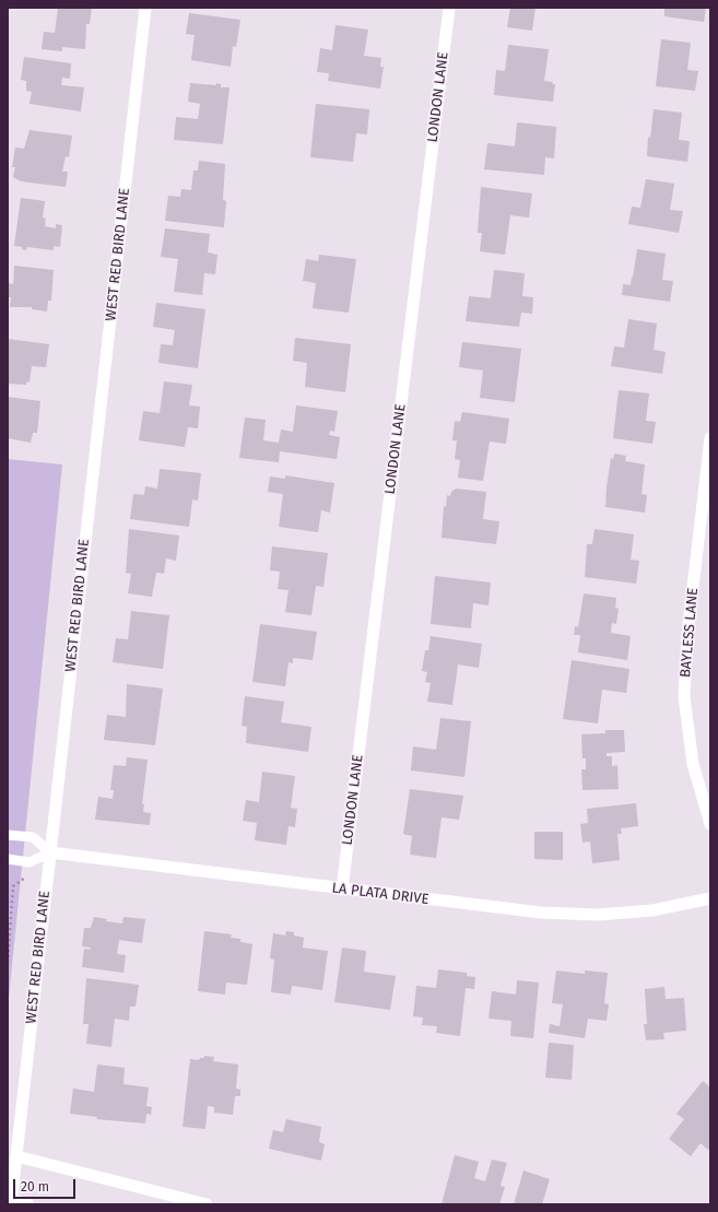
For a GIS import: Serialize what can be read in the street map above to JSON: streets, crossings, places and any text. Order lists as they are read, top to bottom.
{
  "streets": {
    "street": [
      "LONDON LANE",
      "WEST RED BIRD LANE",
      "BAYLESS LANE",
      "LA PLATA DRIVE"
    ]
  },
  "crossings": [
    ["LONDON LANE", "LA PLATA DRIVE"],
    ["WEST RED BIRD LANE", "LA PLATA DRIVE"]
  ],
  "scale_bar": "20 m"
}
